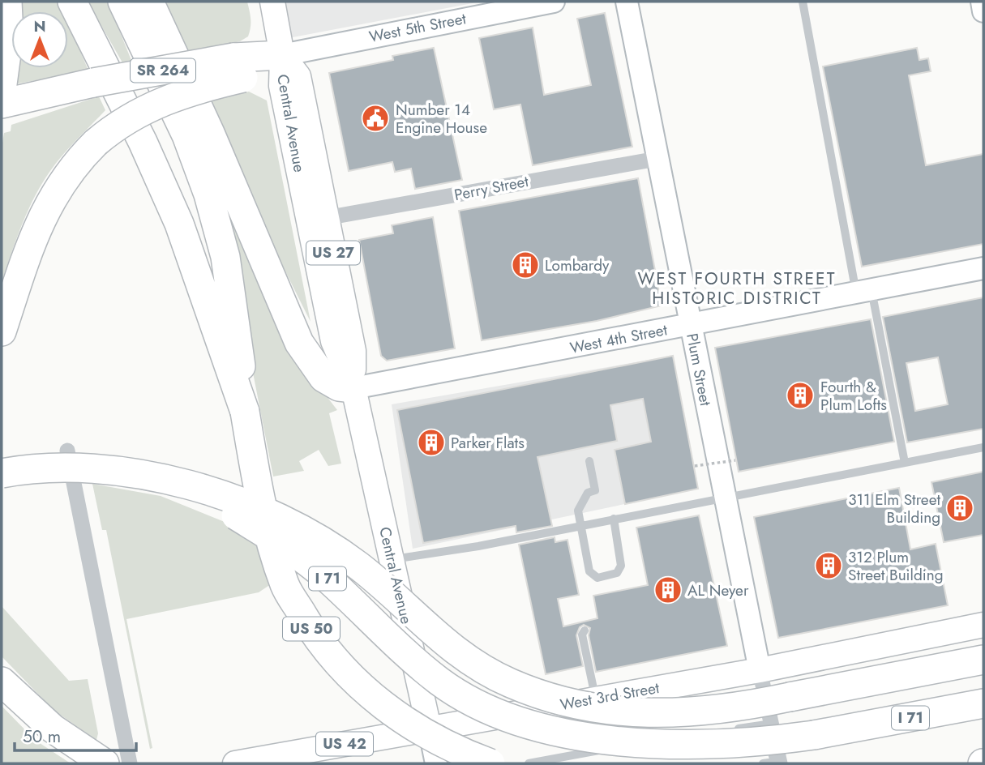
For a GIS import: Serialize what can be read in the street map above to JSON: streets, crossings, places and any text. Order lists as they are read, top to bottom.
{
  "streets": {
    "highway": ["SR 264", "I 71", "US 50"],
    "main road": [
      "Central Avenue",
      "US 27",
      "West 3rd Street",
      "US 42"
    ],
    "street": [
      "West 5th Street",
      "Perry Street",
      "West 4th Street",
      "Plum Street"
    ]
  },
  "crossings": [
    ["West 5th Street", "Central Avenue"],
    ["Central Avenue", "Perry Street"],
    ["Central Avenue", "West 4th Street"],
    ["Central Avenue", "West 3rd Street"],
    ["Perry Street", "Plum Street"],
    ["West 4th Street", "Plum Street"],
    ["Plum Street", "West 3rd Street"]
  ],
  "districts": ["WEST FOURTH STREET HISTORIC DISTRICT"],
  "places": {
    "public building": ["Number 14 Engine House"],
    "building": [
      "Lombardy",
      "Fourth & Plum Lofts",
      "Parker Flats",
      "311 Elm Street Building",
      "312 Plum Street Building",
      "AL Neyer"
    ]
  },
  "scale_bar": "50 m",
  "north": "top"
}
